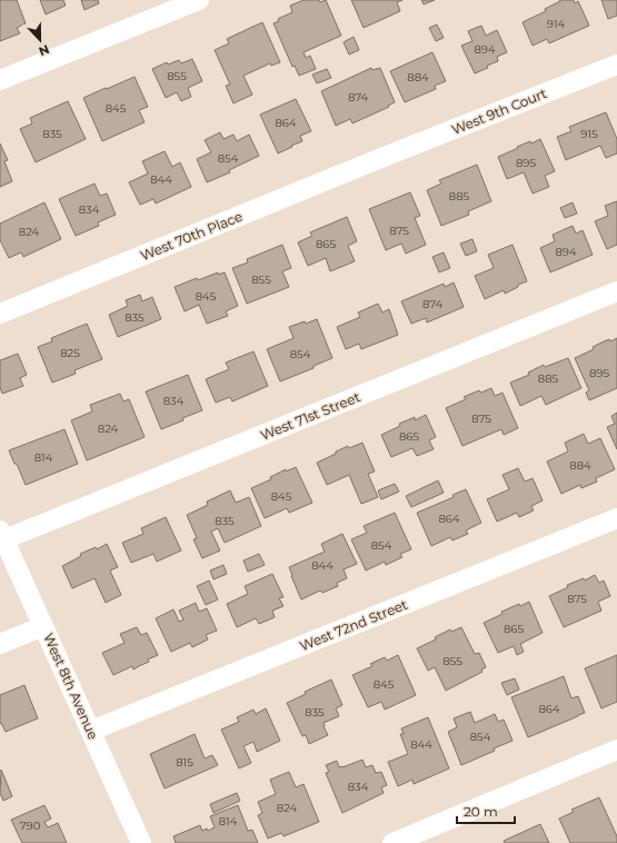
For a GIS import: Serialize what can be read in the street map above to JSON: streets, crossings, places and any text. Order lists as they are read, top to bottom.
{
  "streets": {
    "street": [
      "West 9th Court",
      "West 70th Place",
      "West 71st Street",
      "West 72nd Street",
      "West 8th Avenue"
    ]
  },
  "crossings": [
    ["West 9th Court", "West 70th Place"],
    ["West 71st Street", "West 8th Avenue"],
    ["West 72nd Street", "West 8th Avenue"]
  ],
  "house_numbers": [
    "914",
    "894",
    "855",
    "884",
    "874",
    "845",
    "864",
    "835",
    "915",
    "854",
    "895",
    "844",
    "885",
    "834",
    "875",
    "824",
    "865",
    "894",
    "855",
    "845",
    "874",
    "835",
    "825",
    "854",
    "895",
    "885",
    "834",
    "875",
    "824",
    "865",
    "814",
    "884",
    "845",
    "864",
    "835",
    "854",
    "844",
    "875",
    "865",
    "855",
    "845",
    "864",
    "835",
    "854",
    "844",
    "815",
    "834",
    "824",
    "814",
    "790"
  ],
  "scale_bar": "20 m",
  "north": "bottom"
}
